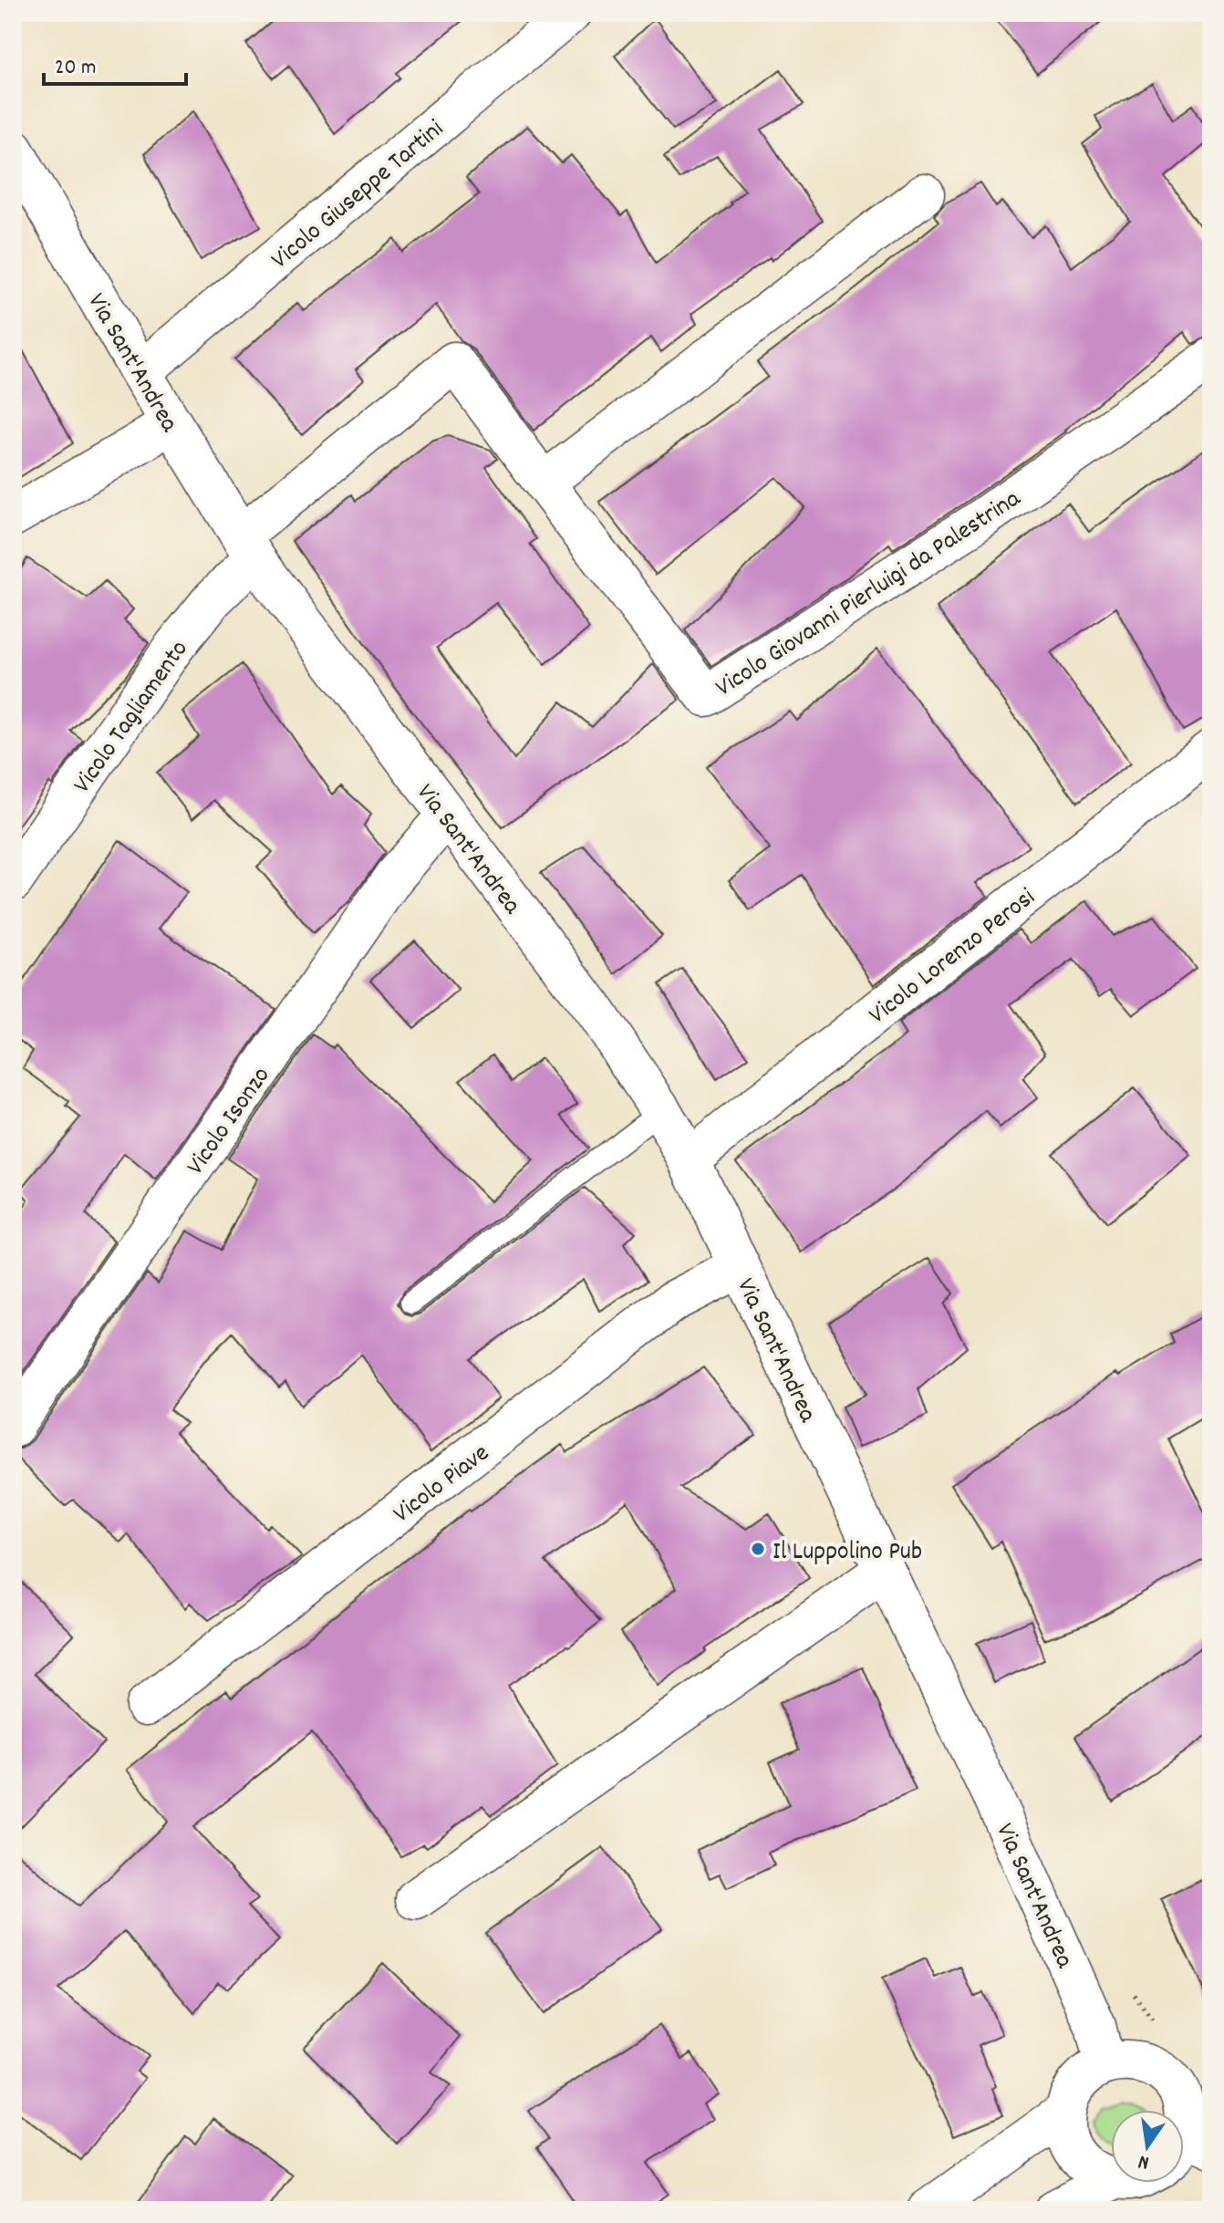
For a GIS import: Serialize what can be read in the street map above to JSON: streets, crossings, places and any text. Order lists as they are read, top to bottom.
{
  "streets": {
    "street": [
      "Vicolo Giuseppe Tartini",
      "Via Sant'Andrea",
      "Vicolo Giovanni Pierluigi da Palestrina",
      "Vicolo Tagliamento",
      "Vicolo Lorenzo Perosi",
      "Vicolo Isonzo",
      "Vicolo Piave"
    ]
  },
  "crossings": [
    ["Vicolo Giuseppe Tartini", "Via Sant'Andrea"],
    ["Via Sant'Andrea", "Vicolo Giovanni Pierluigi da Palestrina"],
    ["Via Sant'Andrea", "Vicolo Tagliamento"],
    ["Via Sant'Andrea", "Vicolo Lorenzo Perosi"],
    ["Via Sant'Andrea", "Vicolo Isonzo"],
    ["Via Sant'Andrea", "Vicolo Piave"],
    ["Vicolo Giovanni Pierluigi da Palestrina", "Vicolo Tagliamento"]
  ],
  "places": ["Il Luppolino Pub"],
  "scale_bar": "20 m",
  "north": "bottom"
}
